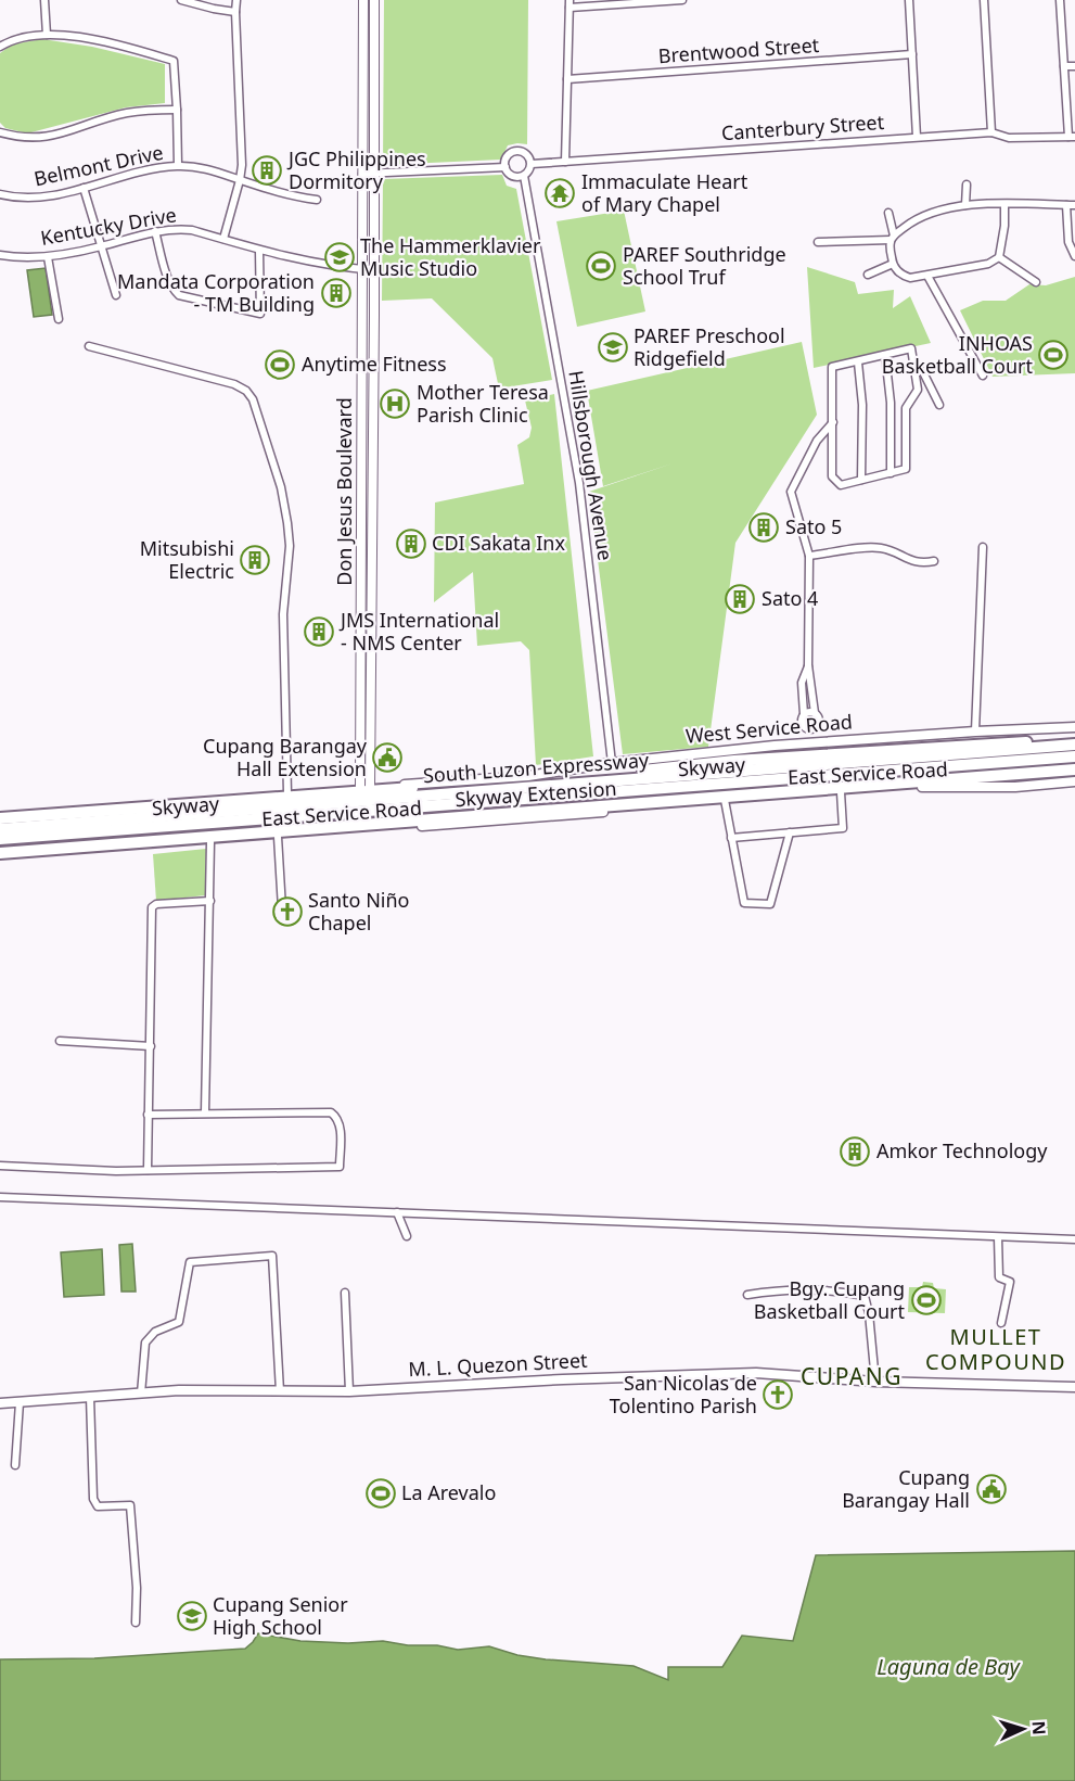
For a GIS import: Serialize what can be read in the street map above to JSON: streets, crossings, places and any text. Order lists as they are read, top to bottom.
{
  "streets": {
    "highway": ["Skyway", "South Luzon Expressway", "Skyway Extension"],
    "main road": ["West Service Road", "East Service Road", "M. L. Quezon Street"],
    "street": [
      "Brentwood Street",
      "Canterbury Street",
      "Belmont Drive",
      "Kentucky Drive",
      "Hillsborough Avenue",
      "Don Jesus Boulevard"
    ]
  },
  "crossings": [
    ["Canterbury Street", "Hillsborough Avenue"],
    ["Kentucky Drive", "Don Jesus Boulevard"],
    ["Hillsborough Avenue", "West Service Road"],
    ["Don Jesus Boulevard", "West Service Road"],
    ["West Service Road", "Skyway Extension"],
    ["Skyway", "South Luzon Expressway"],
    ["South Luzon Expressway", "Skyway Extension"],
    ["East Service Road", "Skyway Extension"]
  ],
  "districts": ["MULLET COMPOUND", "CUPANG"],
  "water": ["Laguna de Bay"],
  "places": {
    "building": [
      "JGC Philippines Dormitory",
      "Mandata Corporation - TM Building",
      "Sato 5",
      "CDI Sakata Inx",
      "Mitsubishi Electric",
      "Sato 4",
      "JMS International - NMS Center",
      "Amkor Technology"
    ],
    "temple": ["Immaculate Heart of Mary Chapel"],
    "school or university": ["The Hammerklavier Music Studio", "PAREF Preschool Ridgefield", "Cupang Senior High School"],
    "sports": [
      "PAREF Southridge School Truf",
      "INHOAS Basketball Court",
      "Anytime Fitness",
      "Bgy. Cupang Basketball Court",
      "La Arevalo"
    ],
    "hospital": ["Mother Teresa Parish Clinic"],
    "public building": ["Cupang Barangay Hall Extension", "Cupang Barangay Hall"],
    "church": ["Santo Niño Chapel", "San Nicolas de Tolentino Parish"]
  },
  "north": "right"
}
